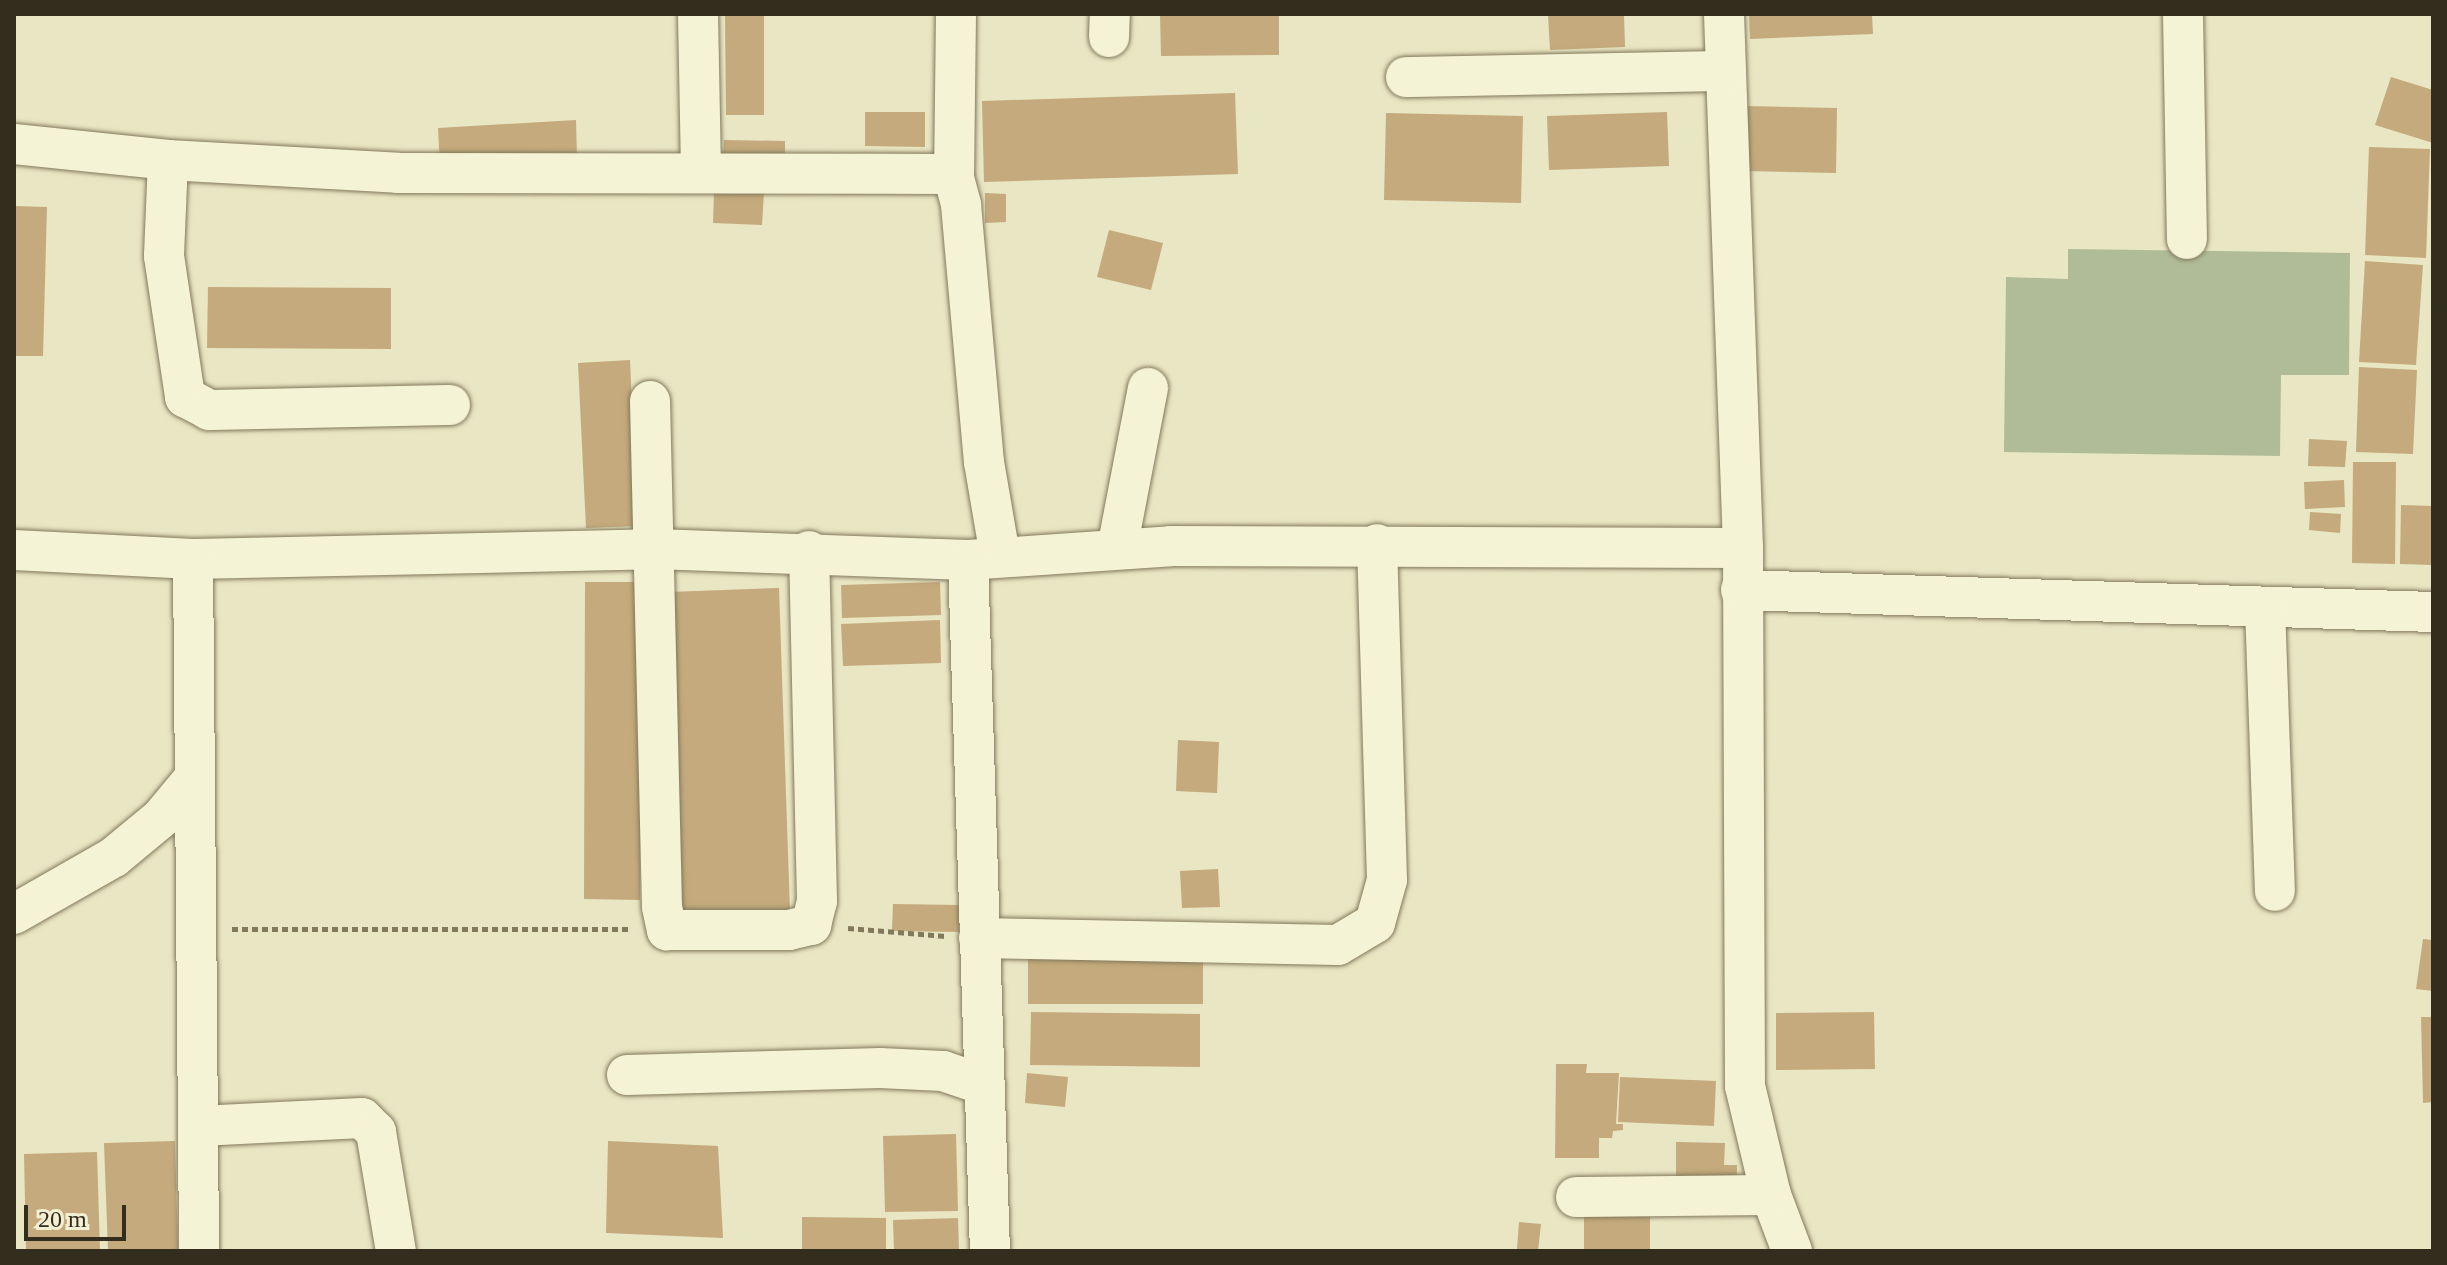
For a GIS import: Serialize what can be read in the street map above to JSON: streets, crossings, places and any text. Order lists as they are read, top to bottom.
{
  "scale_bar": "20 m"
}
